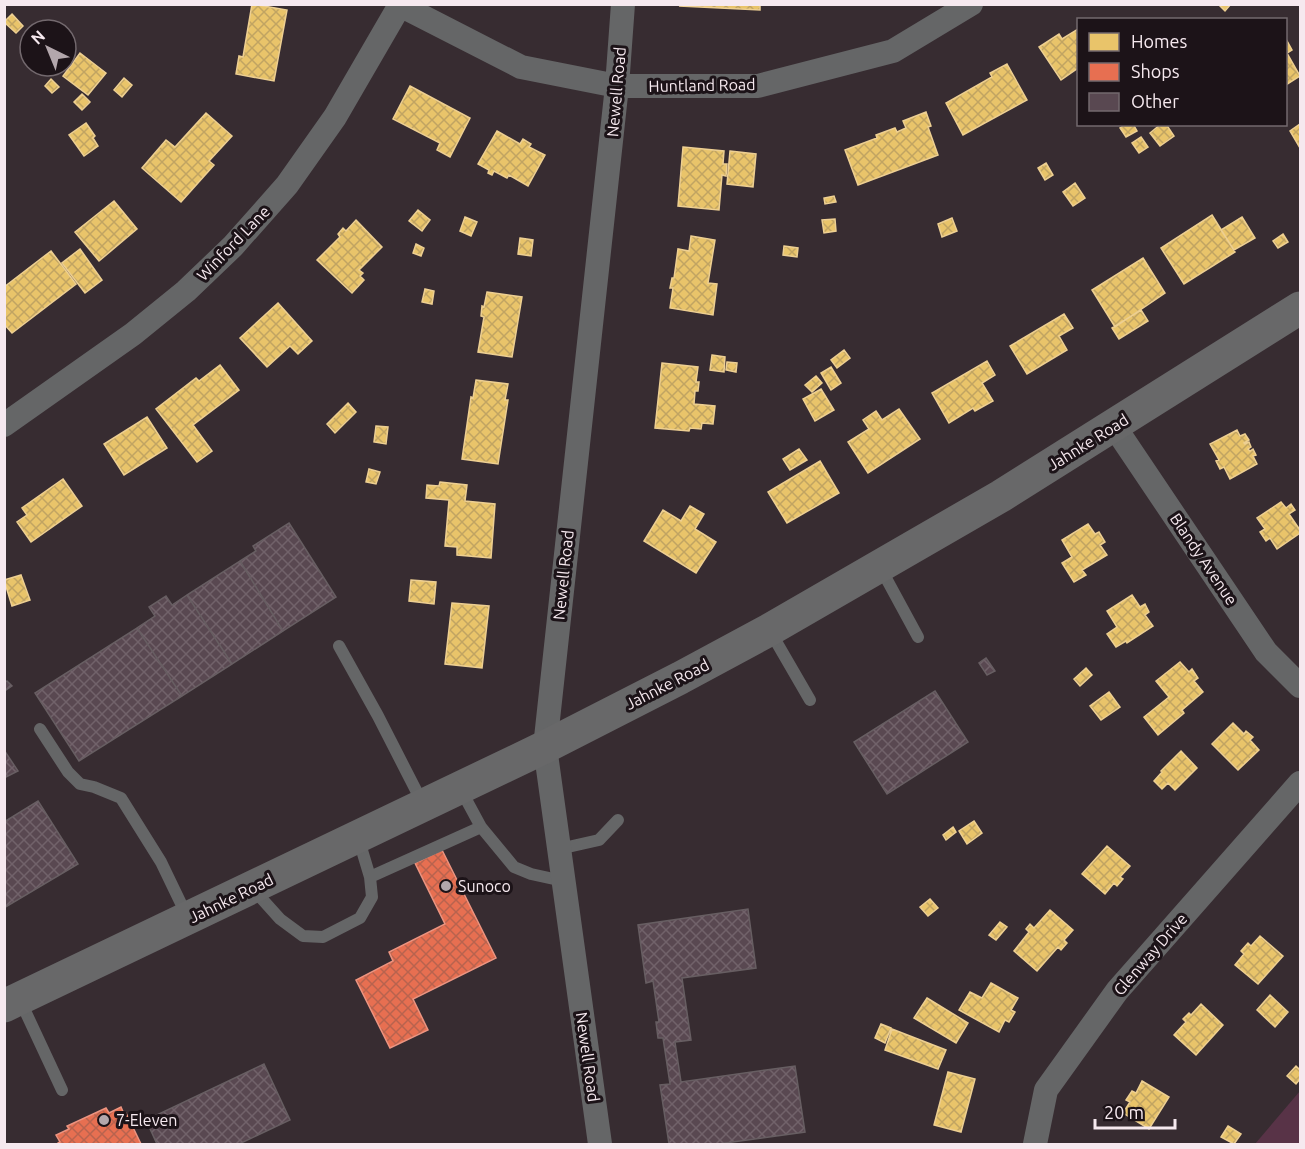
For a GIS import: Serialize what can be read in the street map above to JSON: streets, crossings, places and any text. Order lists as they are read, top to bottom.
{
  "streets": {
    "main road": ["Jahnke Road"],
    "street": [
      "Huntland Road",
      "Newell Road",
      "Winford Lane",
      "Blandy Avenue",
      "Glenway Drive"
    ]
  },
  "crossings": [
    ["Huntland Road", "Newell Road"],
    ["Huntland Road", "Winford Lane"],
    ["Newell Road", "Jahnke Road"],
    ["Jahnke Road", "Blandy Avenue"]
  ],
  "places": ["Sunoco", "7-Eleven"],
  "legend": ["Homes", "Shops", "Other"],
  "scale_bar": "20 m",
  "north": "top left"
}
